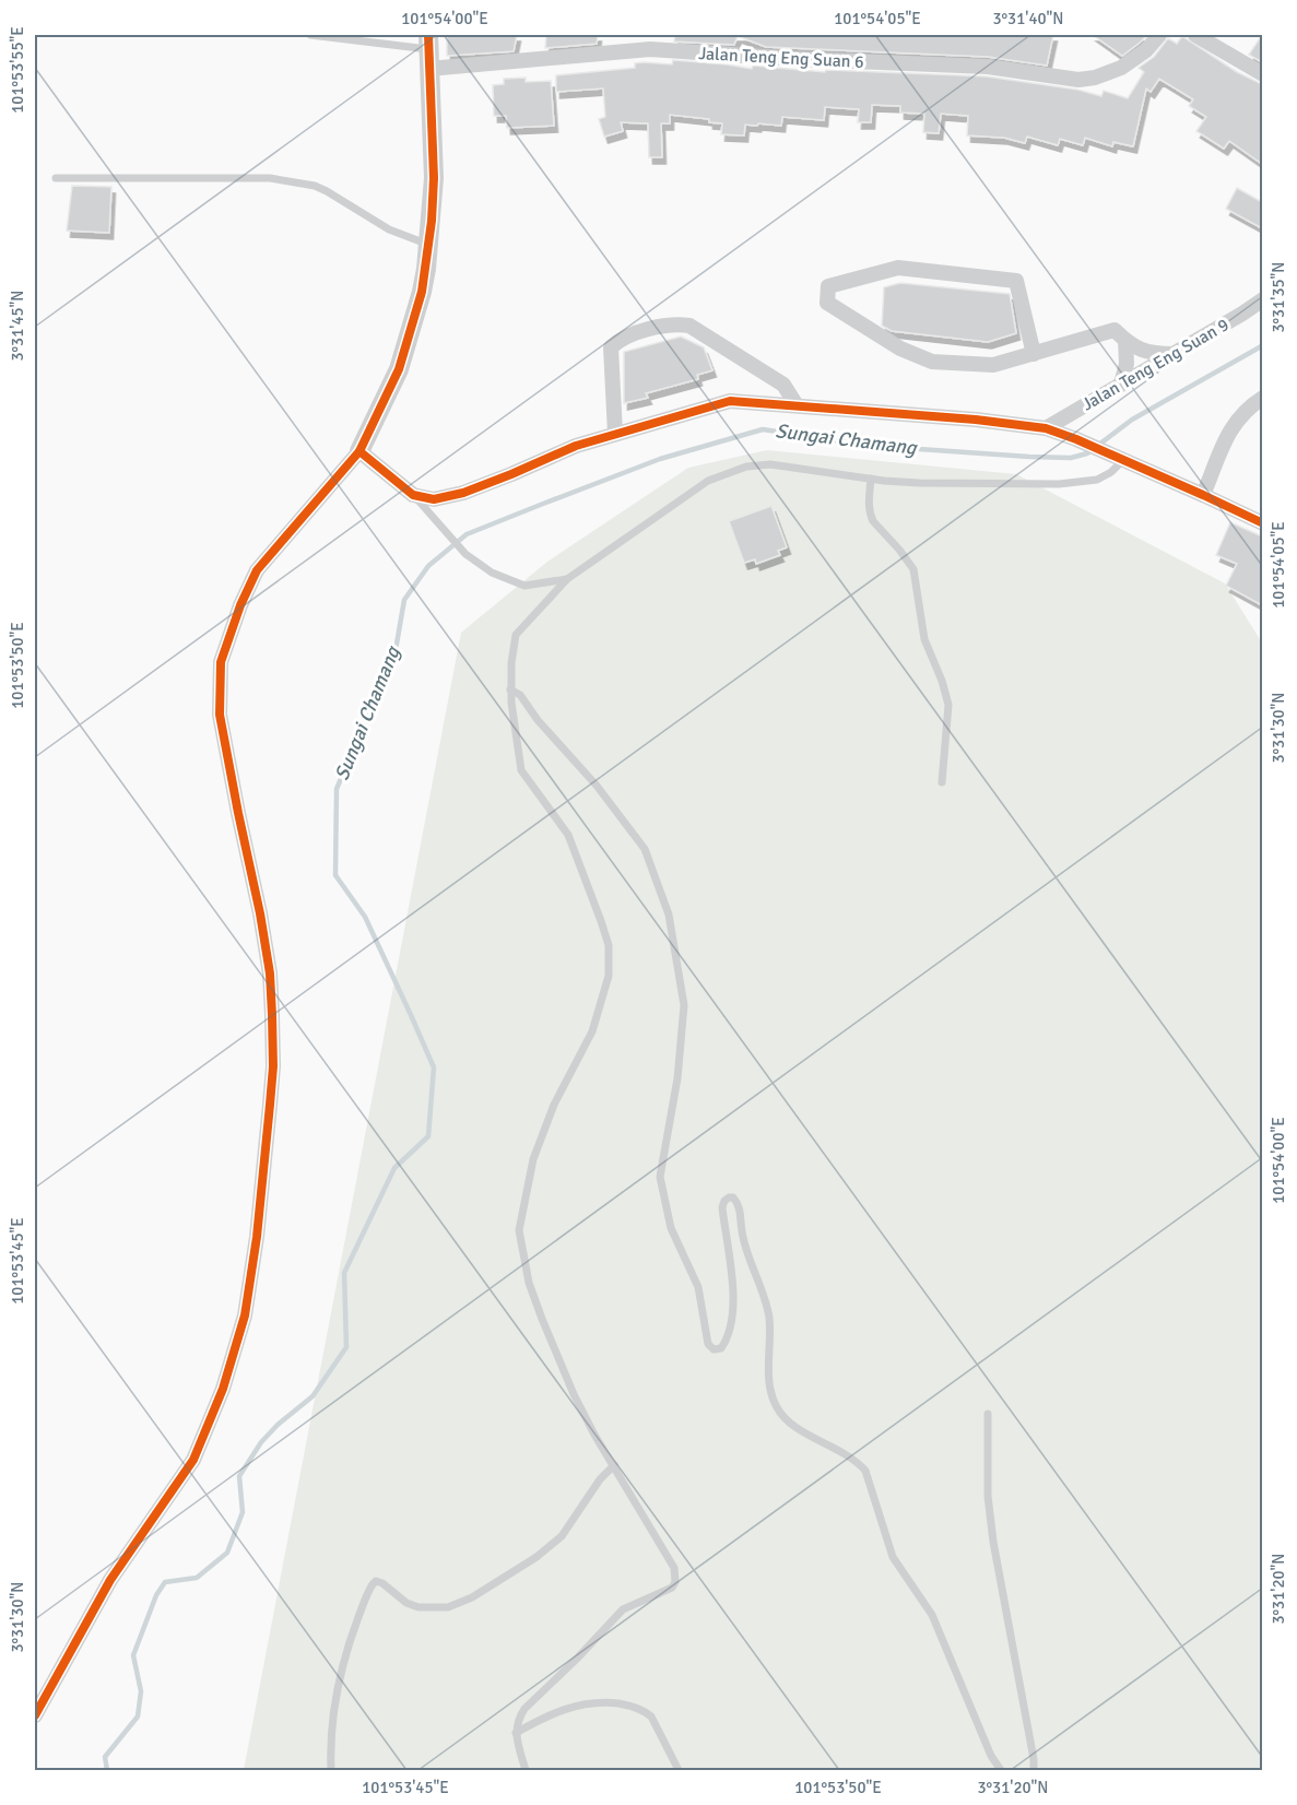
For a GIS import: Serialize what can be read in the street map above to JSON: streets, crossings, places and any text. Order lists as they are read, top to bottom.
{
  "streets": {
    "street": ["Jalan Teng Eng Suan 6", "Jalan Teng Eng Suan 9"]
  },
  "water": ["Sungai Chamang"],
  "coordinates": [
    "101°54'00\"E",
    "101°54'05\"E",
    "3°31'40\"N",
    "101°53'55\"E",
    "3°31'35\"N",
    "3°31'45\"N",
    "101°53'50\"E",
    "3°31'30\"N",
    "101°53'45\"E",
    "3°31'20\"N"
  ]
}
